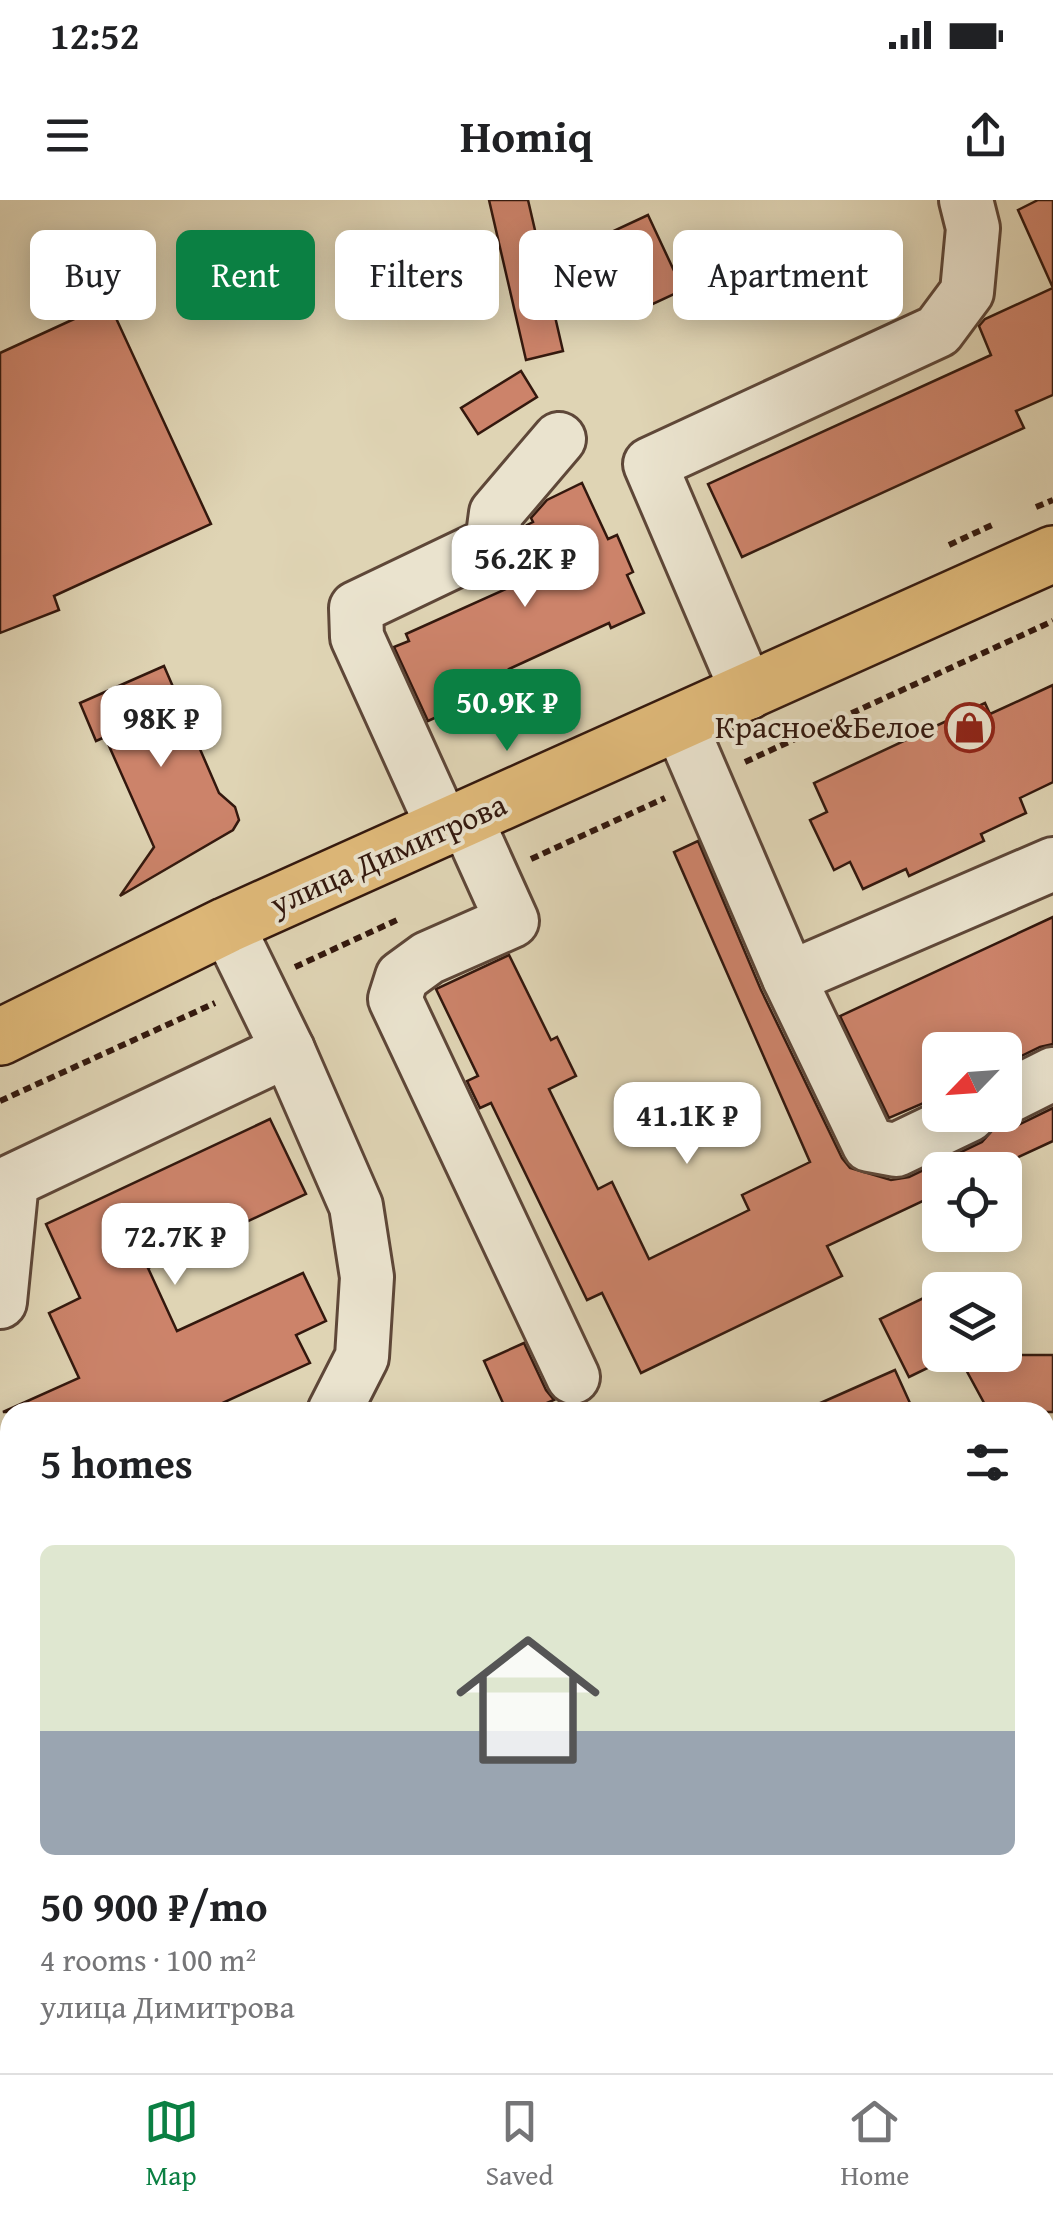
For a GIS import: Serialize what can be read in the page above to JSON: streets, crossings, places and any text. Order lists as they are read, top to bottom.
{
  "streets": {
    "main road": ["улица Димитрова"]
  },
  "places": {
    "shop": ["Красное&Белое"]
  },
  "north": "bottom left",
  "page": {
    "status": "12:52",
    "header": "Homiq",
    "chip": [
      "Buy",
      "Rent",
      "Filters",
      "New",
      "Apartment"
    ],
    "price": [
      "56.2K ₽",
      "50.9K ₽",
      "98K ₽",
      "41.1K ₽",
      "72.7K ₽"
    ],
    "heading": "5 homes",
    "list": [
      {
        "name": "50 900 ₽/mo",
        "note": "4 rooms · 100 m² · улица Димитрова"
      }
    ],
    "tabs": ["Map", "Saved", "Home"]
  }
}
